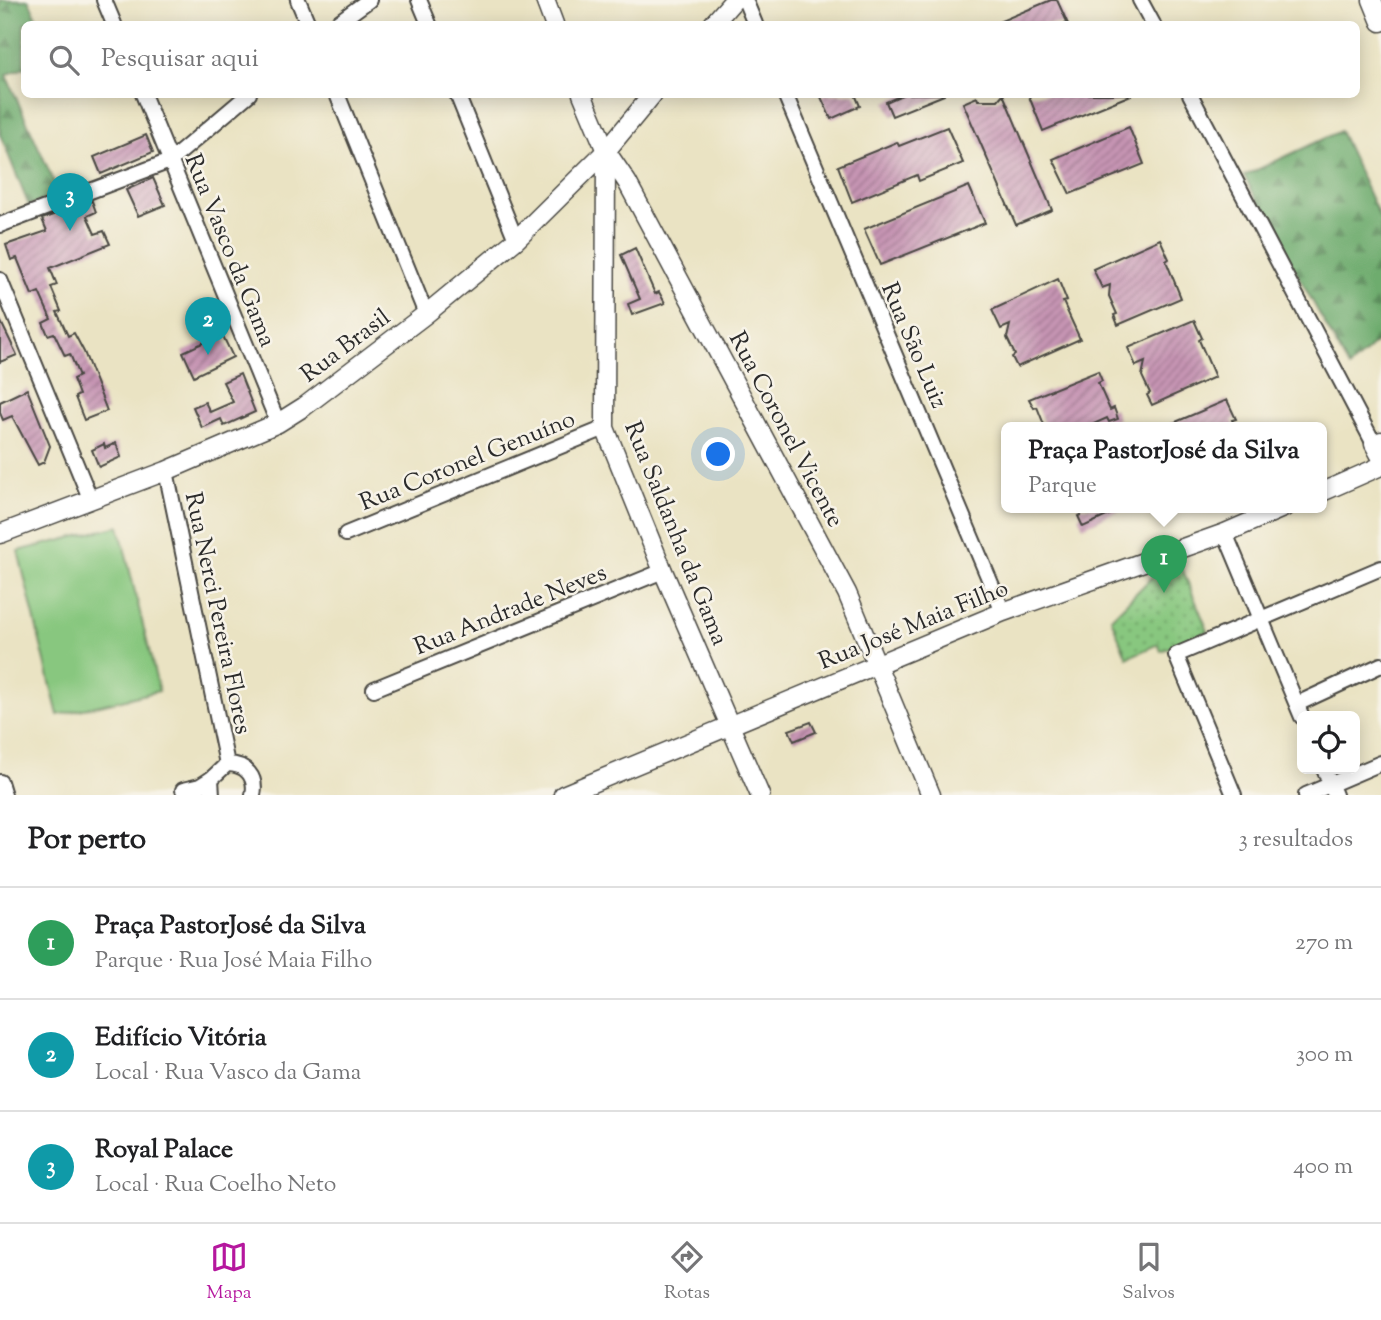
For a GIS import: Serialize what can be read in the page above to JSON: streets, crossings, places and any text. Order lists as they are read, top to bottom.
{
  "streets": {
    "street": [
      "Rua Vasco da Gama",
      "Rua Brasil",
      "Rua São Luiz",
      "Rua Coronel Vicente",
      "Rua Coronel Genuíno",
      "Rua Saldanha da Gama",
      "Rua Andrade Neves",
      "Rua Nerci Pereira Flores",
      "Rua José Maia Filho"
    ]
  },
  "crossings": [
    ["Rua Vasco da Gama", "Rua Brasil"],
    ["Rua Brasil", "Rua Coronel Vicente"],
    ["Rua Brasil", "Rua Saldanha da Gama"],
    ["Rua Brasil", "Rua Nerci Pereira Flores"],
    ["Rua São Luiz", "Rua José Maia Filho"],
    ["Rua Coronel Vicente", "Rua Saldanha da Gama"],
    ["Rua Coronel Vicente", "Rua José Maia Filho"],
    ["Rua Coronel Genuíno", "Rua Saldanha da Gama"],
    ["Rua Saldanha da Gama", "Rua Andrade Neves"],
    ["Rua Saldanha da Gama", "Rua José Maia Filho"]
  ],
  "page": {
    "search": "Pesquisar aqui",
    "pins": ["3", "2", "1"],
    "popup": ["Praça PastorJosé da Silva", "Parque"],
    "heading": ["Por perto", "3 resultados"],
    "list": [
      {
        "mark": "1",
        "name": "Praça PastorJosé da Silva",
        "note": "Parque · Rua José Maia Filho",
        "value": "270 m"
      },
      {
        "mark": "2",
        "name": "Edifício Vitória",
        "note": "Local · Rua Vasco da Gama",
        "value": "300 m"
      },
      {
        "mark": "3",
        "name": "Royal Palace",
        "note": "Local · Rua Coelho Neto",
        "value": "400 m"
      }
    ],
    "nav": ["Mapa", "Rotas", "Salvos"]
  }
}
